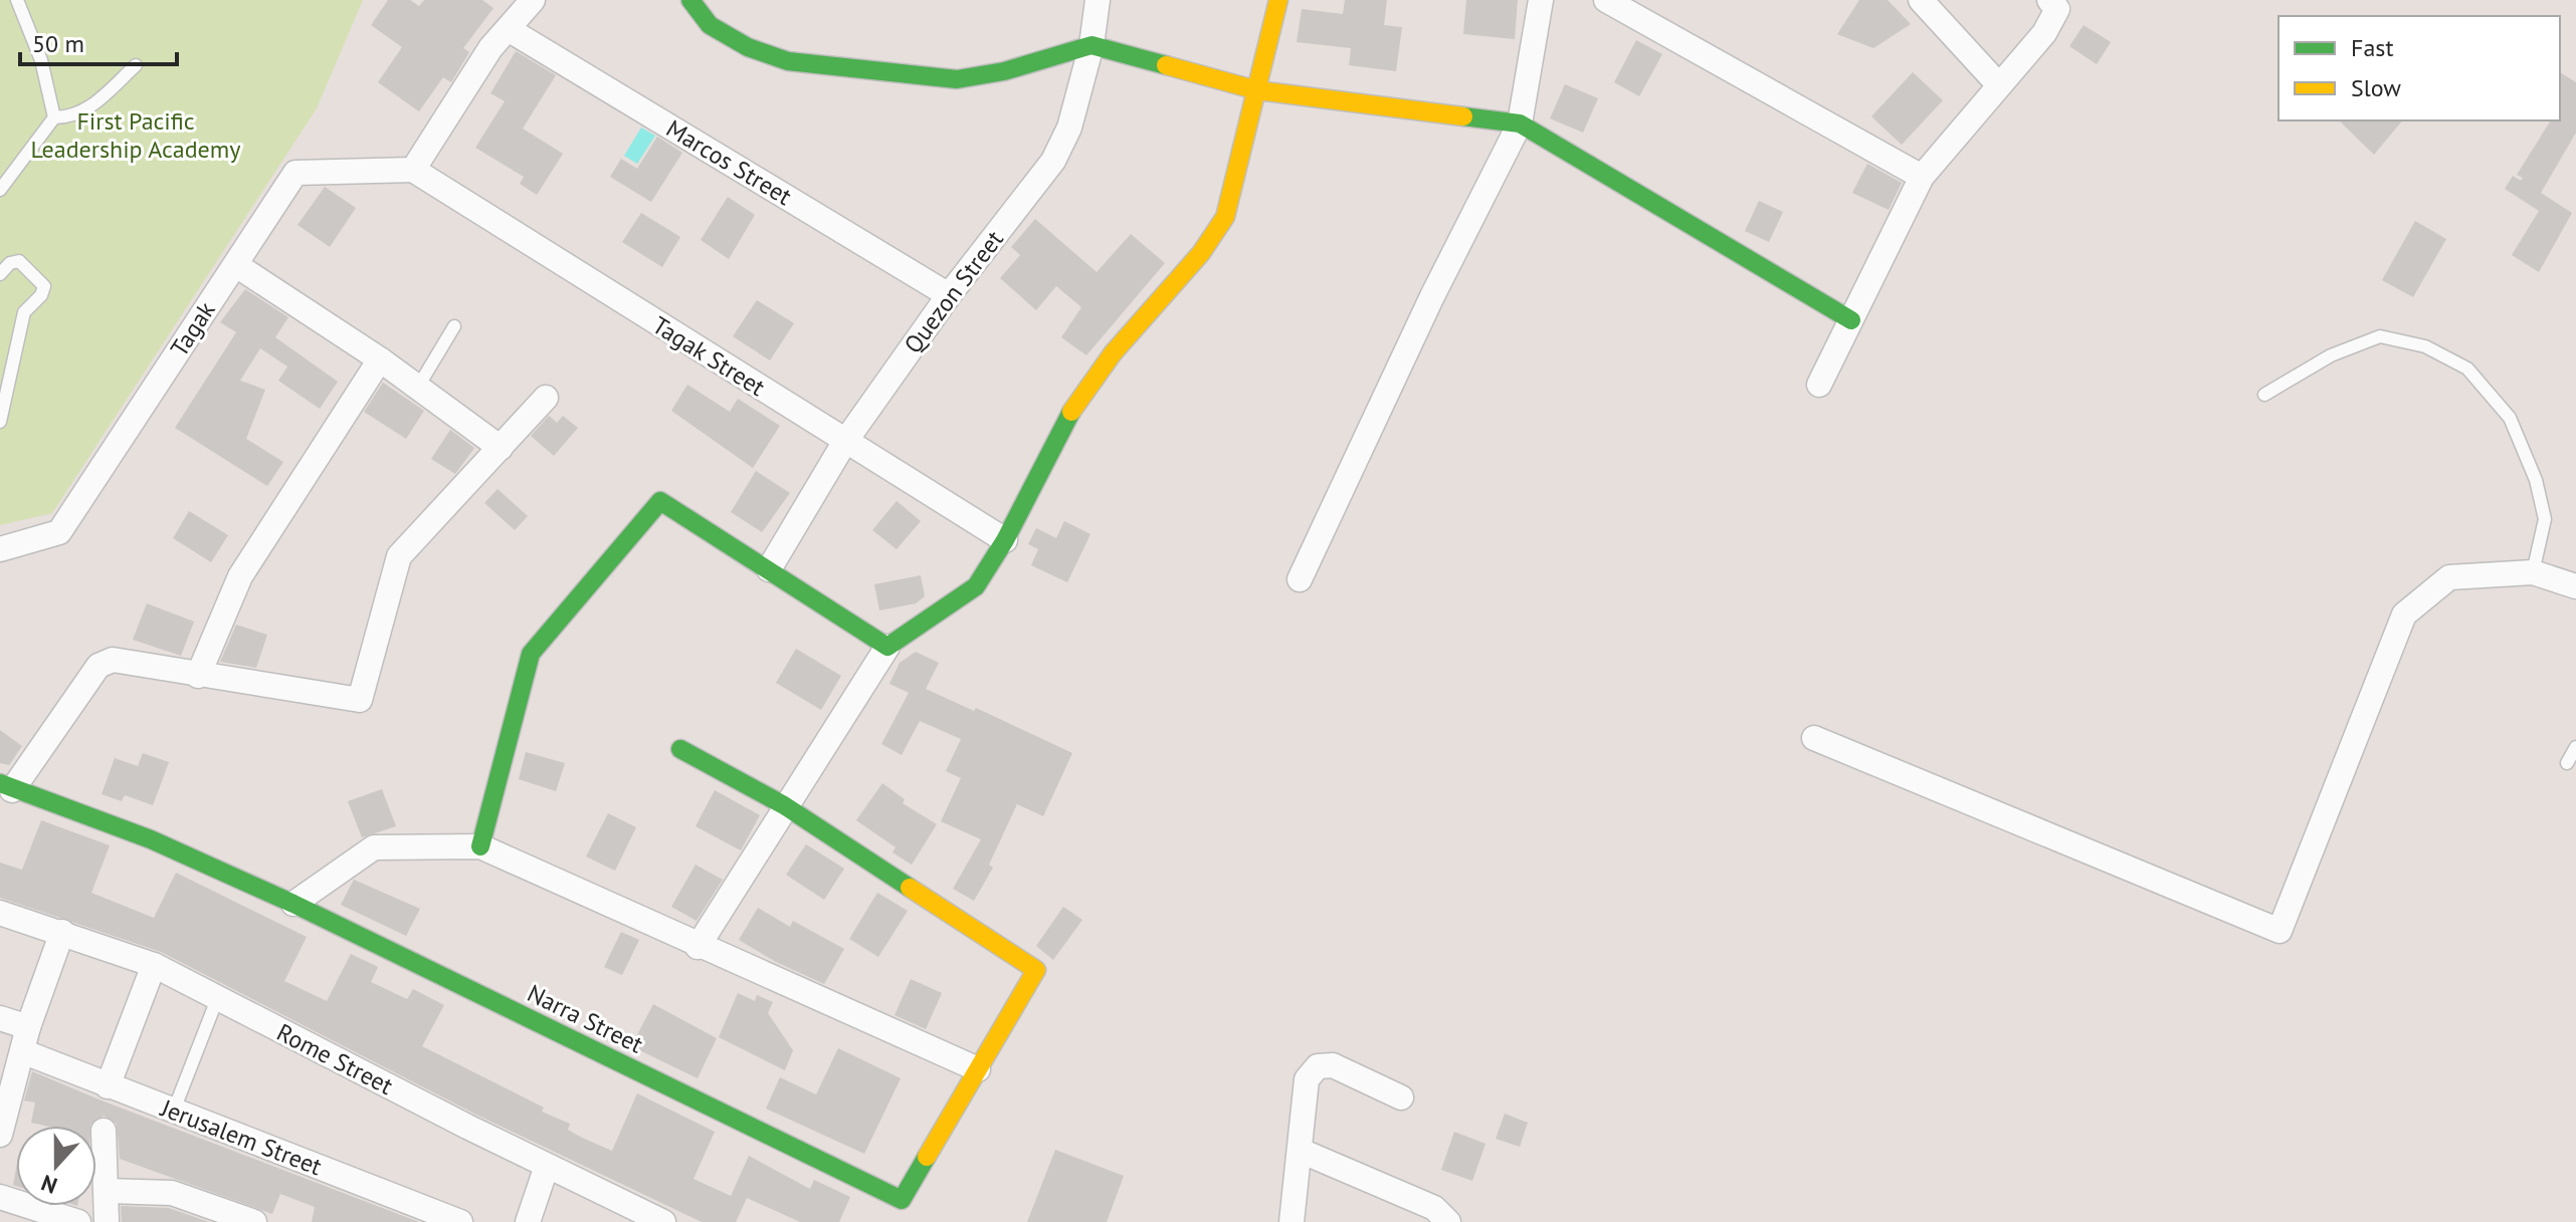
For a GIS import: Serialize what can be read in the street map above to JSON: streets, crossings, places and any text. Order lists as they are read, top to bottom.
{
  "streets": {
    "street": [
      "Marcos Street",
      "Quezon Street",
      "Tagak",
      "Tagak Street",
      "Narra Street",
      "Rome Street",
      "Jerusalem Street"
    ]
  },
  "crossings": [
    ["Marcos Street", "Quezon Street"],
    ["Quezon Street", "Tagak Street"],
    ["Tagak", "Tagak Street"]
  ],
  "parks": ["First Pacific Leadership Academy"],
  "legend": ["Fast", "Slow"],
  "scale_bar": "50 m",
  "north": "bottom"
}
